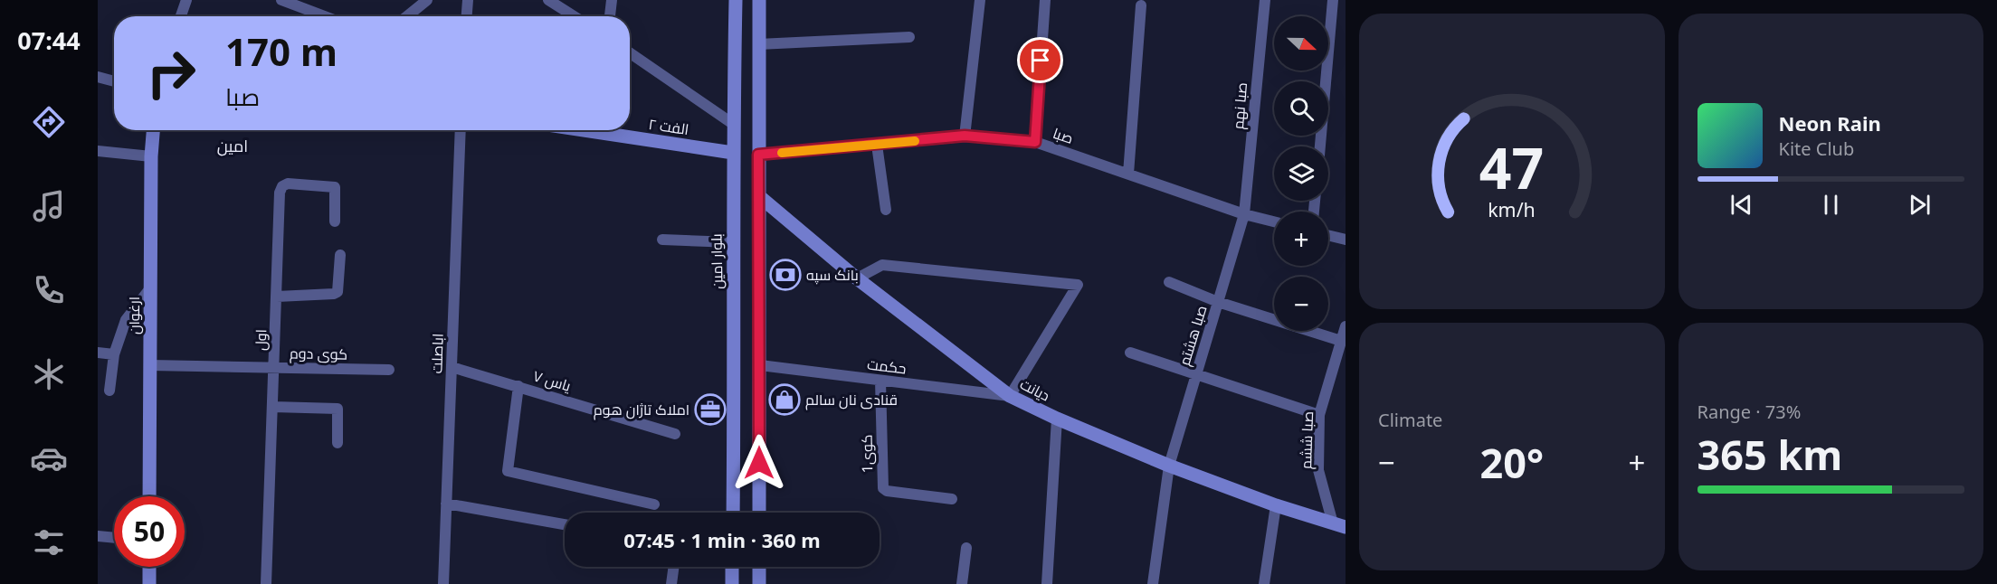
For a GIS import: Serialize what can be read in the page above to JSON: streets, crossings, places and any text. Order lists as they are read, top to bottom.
{
  "streets": {
    "street": [
      "صبا نهم",
      "الفت ۲",
      "صبا",
      "بلوار امین",
      "ارغوان",
      "صبا هشتم",
      "اول",
      "کوی دوم",
      "اباصلت",
      "حکمت",
      "یاس ۷",
      "دیانت",
      "صبا ششم",
      "کوی1"
    ]
  },
  "crossings": [
    ["صبا نهم", "صبا"],
    ["صبا نهم", "صبا هشتم"],
    ["الفت ۲", "بلوار امین"],
    ["صبا", "صبا هشتم"],
    ["ارغوان", "کوی دوم"],
    ["صبا هشتم", "دیانت"],
    ["اول", "کوی دوم"],
    ["اباصلت", "یاس ۷"],
    ["حکمت", "دیانت"],
    ["حکمت", "کوی1"],
    ["دیانت", "صبا ششم"]
  ],
  "districts": ["امین"],
  "places": {
    "bank": ["بانک سپه"],
    "shop": ["قنادی نان سالم"],
    "office": ["املاک تاژان هوم"]
  },
  "north": "right",
  "page": {
    "tabs": "07:44",
    "map_buttons": ["+", "−"],
    "turn": ["170 m", "صبا"],
    "song": ["Neon Rain", "Kite Club"],
    "tile": [
      "Climate",
      ["Range · 73%", "365 km"]
    ],
    "heat": ["−", "20°", "+"],
    "limit": "50",
    "trip": "07:45 · 1 min · 360 m",
    "gauge": ["47", "km/h"]
  }
}
